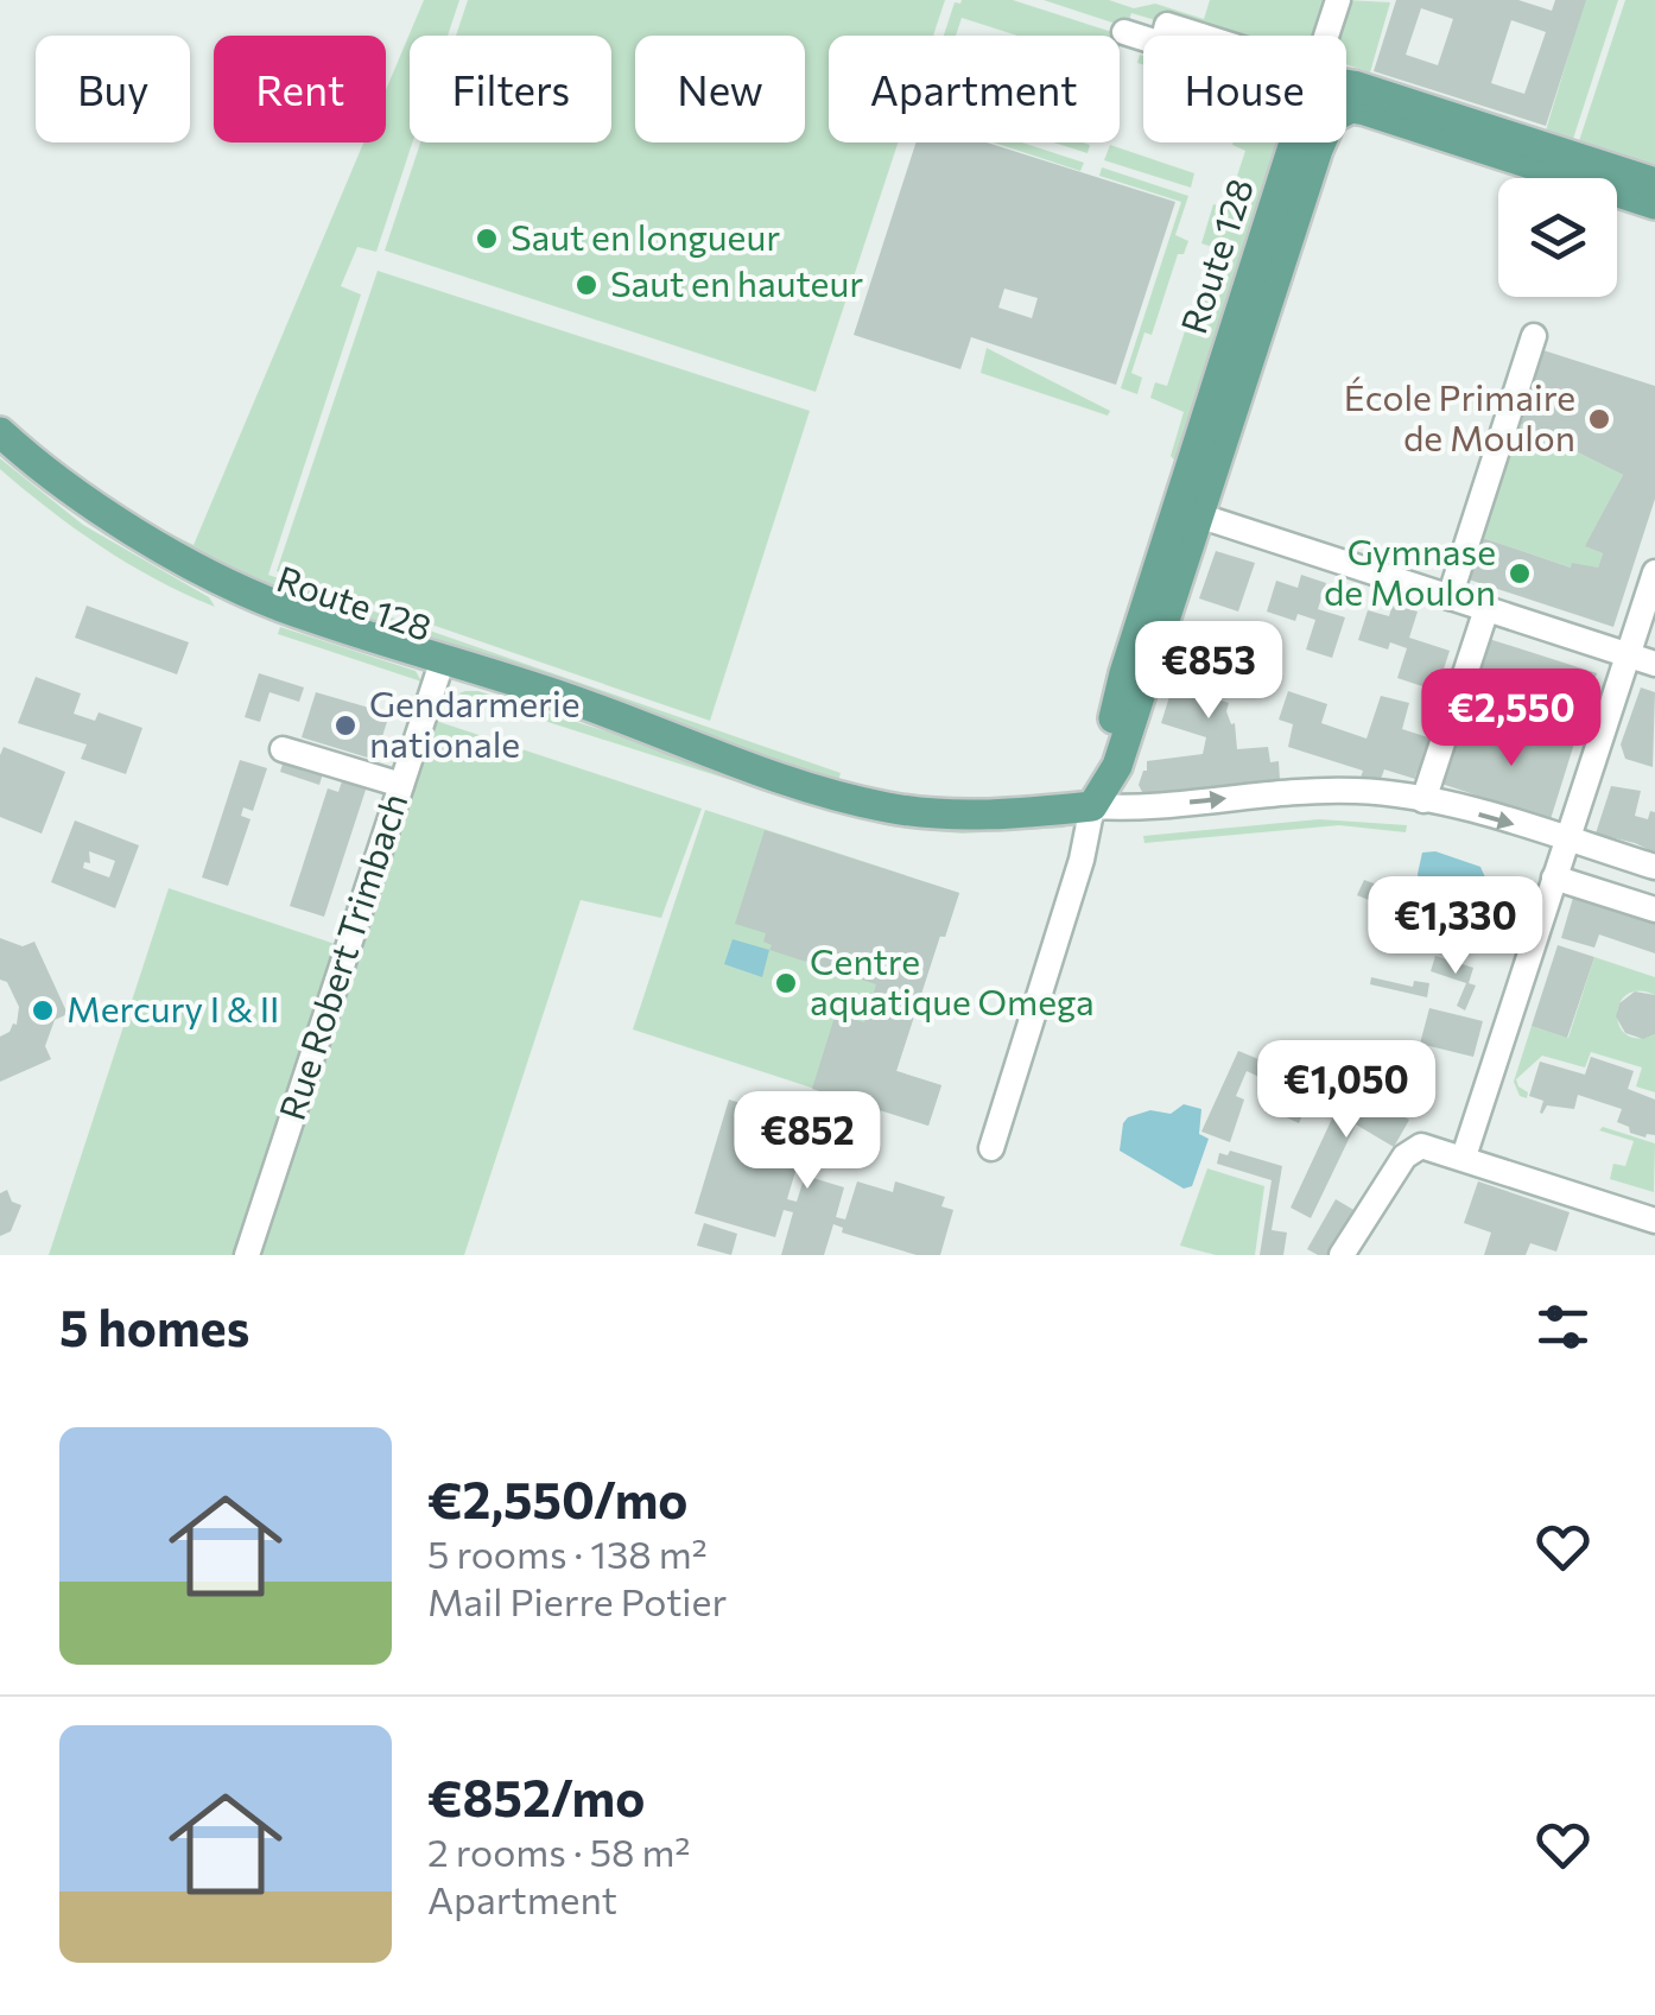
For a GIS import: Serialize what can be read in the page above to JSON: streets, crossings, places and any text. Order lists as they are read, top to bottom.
{
  "streets": {
    "main road": ["Route 128"],
    "street": ["Rue Robert Trimbach"]
  },
  "crossings": [
    ["Route 128", "Rue Robert Trimbach"]
  ],
  "places": [
    "Saut en longueur",
    "Saut en hauteur",
    "École Primaire de Moulon",
    "Gymnase de Moulon",
    "Gendarmerie nationale",
    "Centre aquatique Omega",
    "Mercury I & II"
  ],
  "page": {
    "chip": [
      "Buy",
      "Rent",
      "Filters",
      "New",
      "Apartment",
      "House"
    ],
    "price": [
      "€853",
      "€2,550",
      "€1,330",
      "€1,050",
      "€852"
    ],
    "heading": "5 homes",
    "list": [
      {
        "name": "€2,550/mo",
        "note": "5 rooms · 138 m² · Mail Pierre Potier"
      },
      {
        "name": "€852/mo",
        "note": "2 rooms · 58 m² · Apartment"
      }
    ]
  }
}
